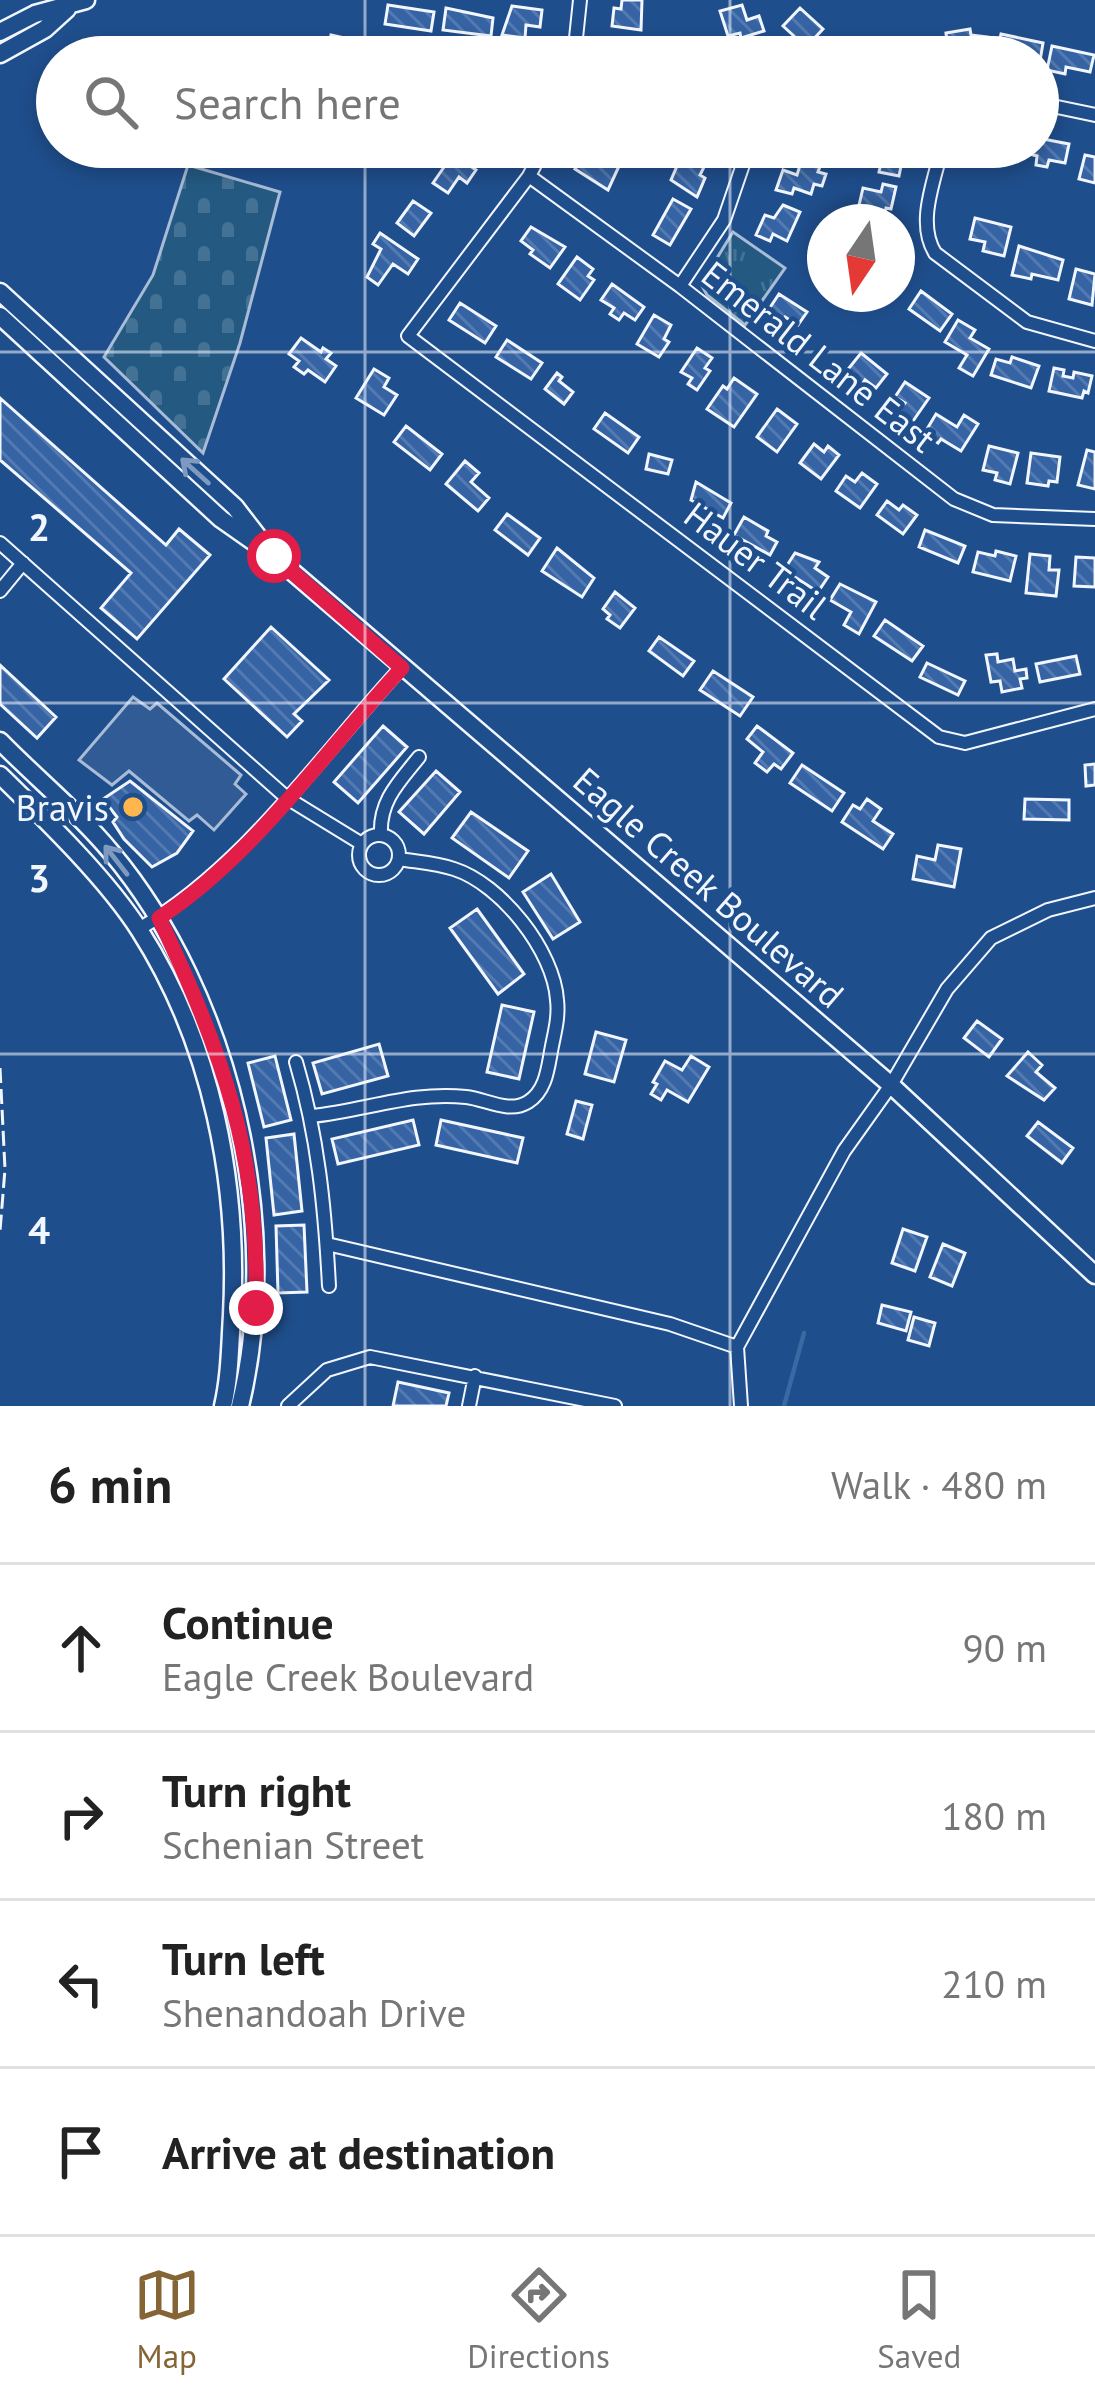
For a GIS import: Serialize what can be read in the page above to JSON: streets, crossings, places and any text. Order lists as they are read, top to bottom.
{
  "streets": {
    "street": ["Emerald Lane East", "Hauer Trail", "Eagle Creek Boulevard"]
  },
  "crossings": [
    ["Emerald Lane East", "Hauer Trail"]
  ],
  "places": ["Bravis"],
  "north": "bottom",
  "page": {
    "search": "Search here",
    "heading": ["6 min", "Walk · 480 m"],
    "list": [
      ["Continue", "Eagle Creek Boulevard", "90 m"],
      ["Turn right", "Schenian Street", "180 m"],
      ["Turn left", "Shenandoah Drive", "210 m"],
      "Arrive at destination"
    ],
    "nav": ["Map", "Directions", "Saved"]
  },
  "grid": {
    "rows": ["2", "3", "4"]
  }
}
